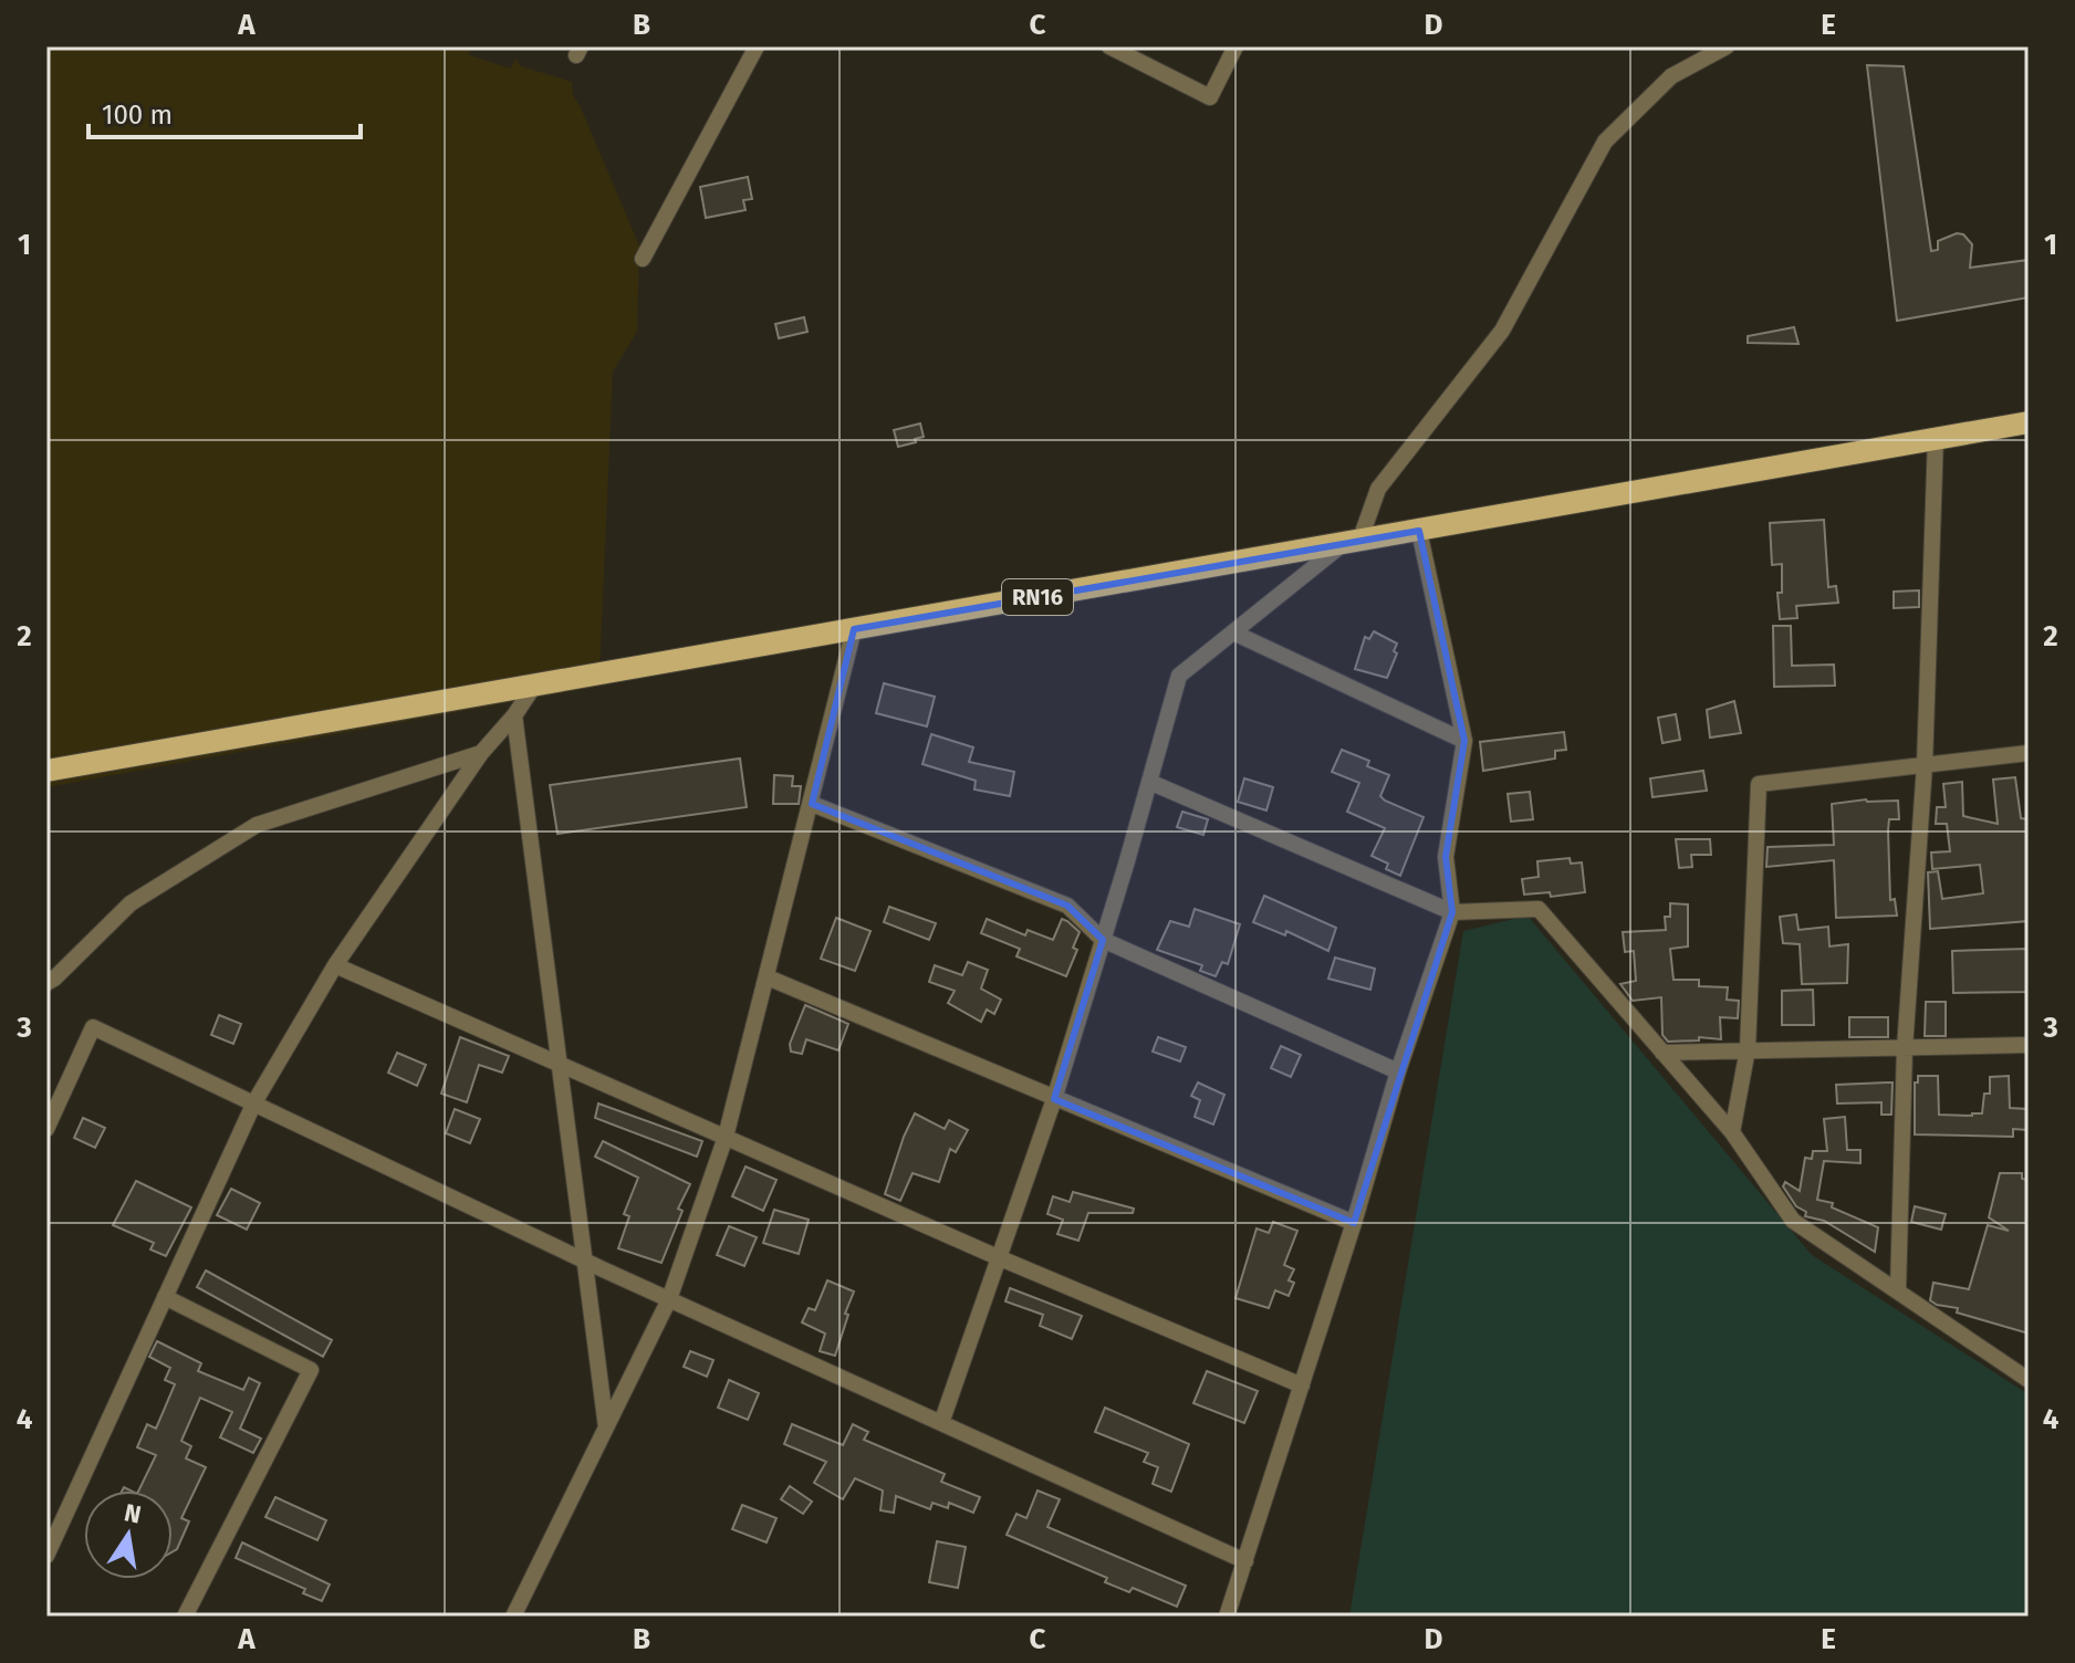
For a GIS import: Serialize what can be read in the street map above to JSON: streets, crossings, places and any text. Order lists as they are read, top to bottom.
{
  "streets": {
    "main road": ["RN16"]
  },
  "scale_bar": "100 m",
  "north": "top",
  "grid": {
    "columns": [
      "A",
      "B",
      "C",
      "D",
      "E"
    ],
    "rows": [
      "1",
      "2",
      "3",
      "4"
    ]
  }
}
